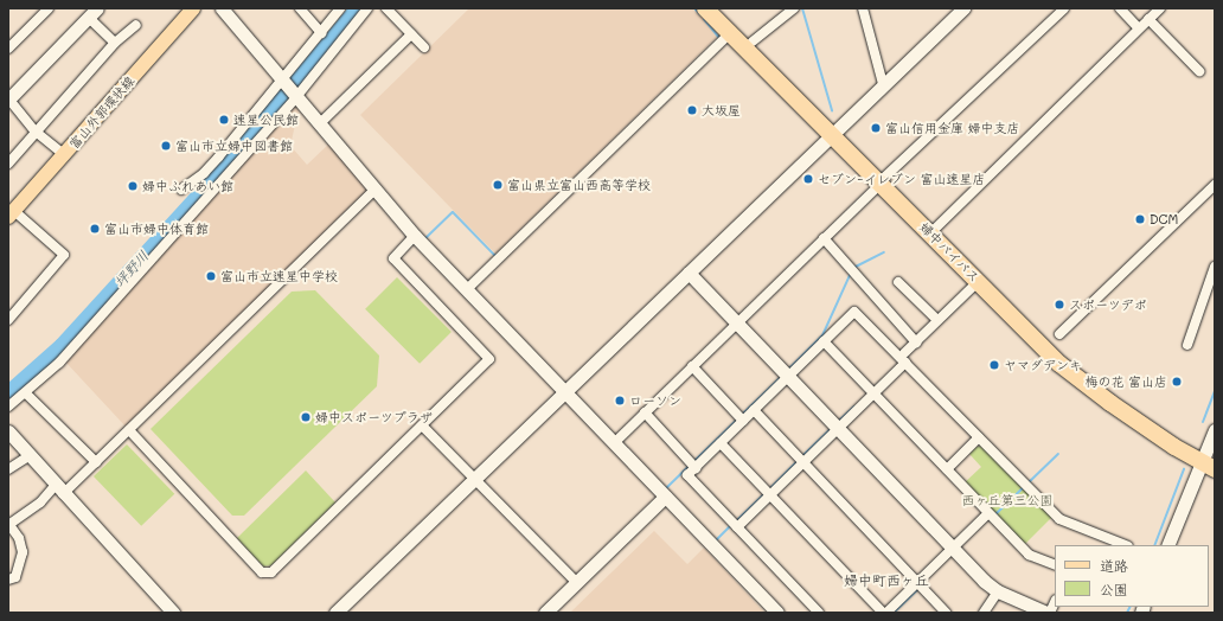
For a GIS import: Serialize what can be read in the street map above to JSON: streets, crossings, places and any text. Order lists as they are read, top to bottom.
{
  "streets": {
    "highway": ["婦中バイパス"],
    "main road": ["富山外郭環状線"]
  },
  "districts": ["婦中町西ヶ丘"],
  "water": ["坪野川"],
  "parks": ["西ヶ丘第三公園"],
  "places": [
    "大坂屋",
    "速星公民館",
    "富山信用金庫 婦中支店",
    "富山市立婦中図書館",
    "セブン−イレブン 富山速星店",
    "富山県立富山西高等学校",
    "婦中ふれあい館",
    "DCM",
    "富山市婦中体育館",
    "富山市立速星中学校",
    "スポーツデポ",
    "ヤマダデンキ",
    "梅の花 富山店",
    "ローソン",
    "婦中スポーツプラザ"
  ],
  "legend": ["道路", "公園"]
}
